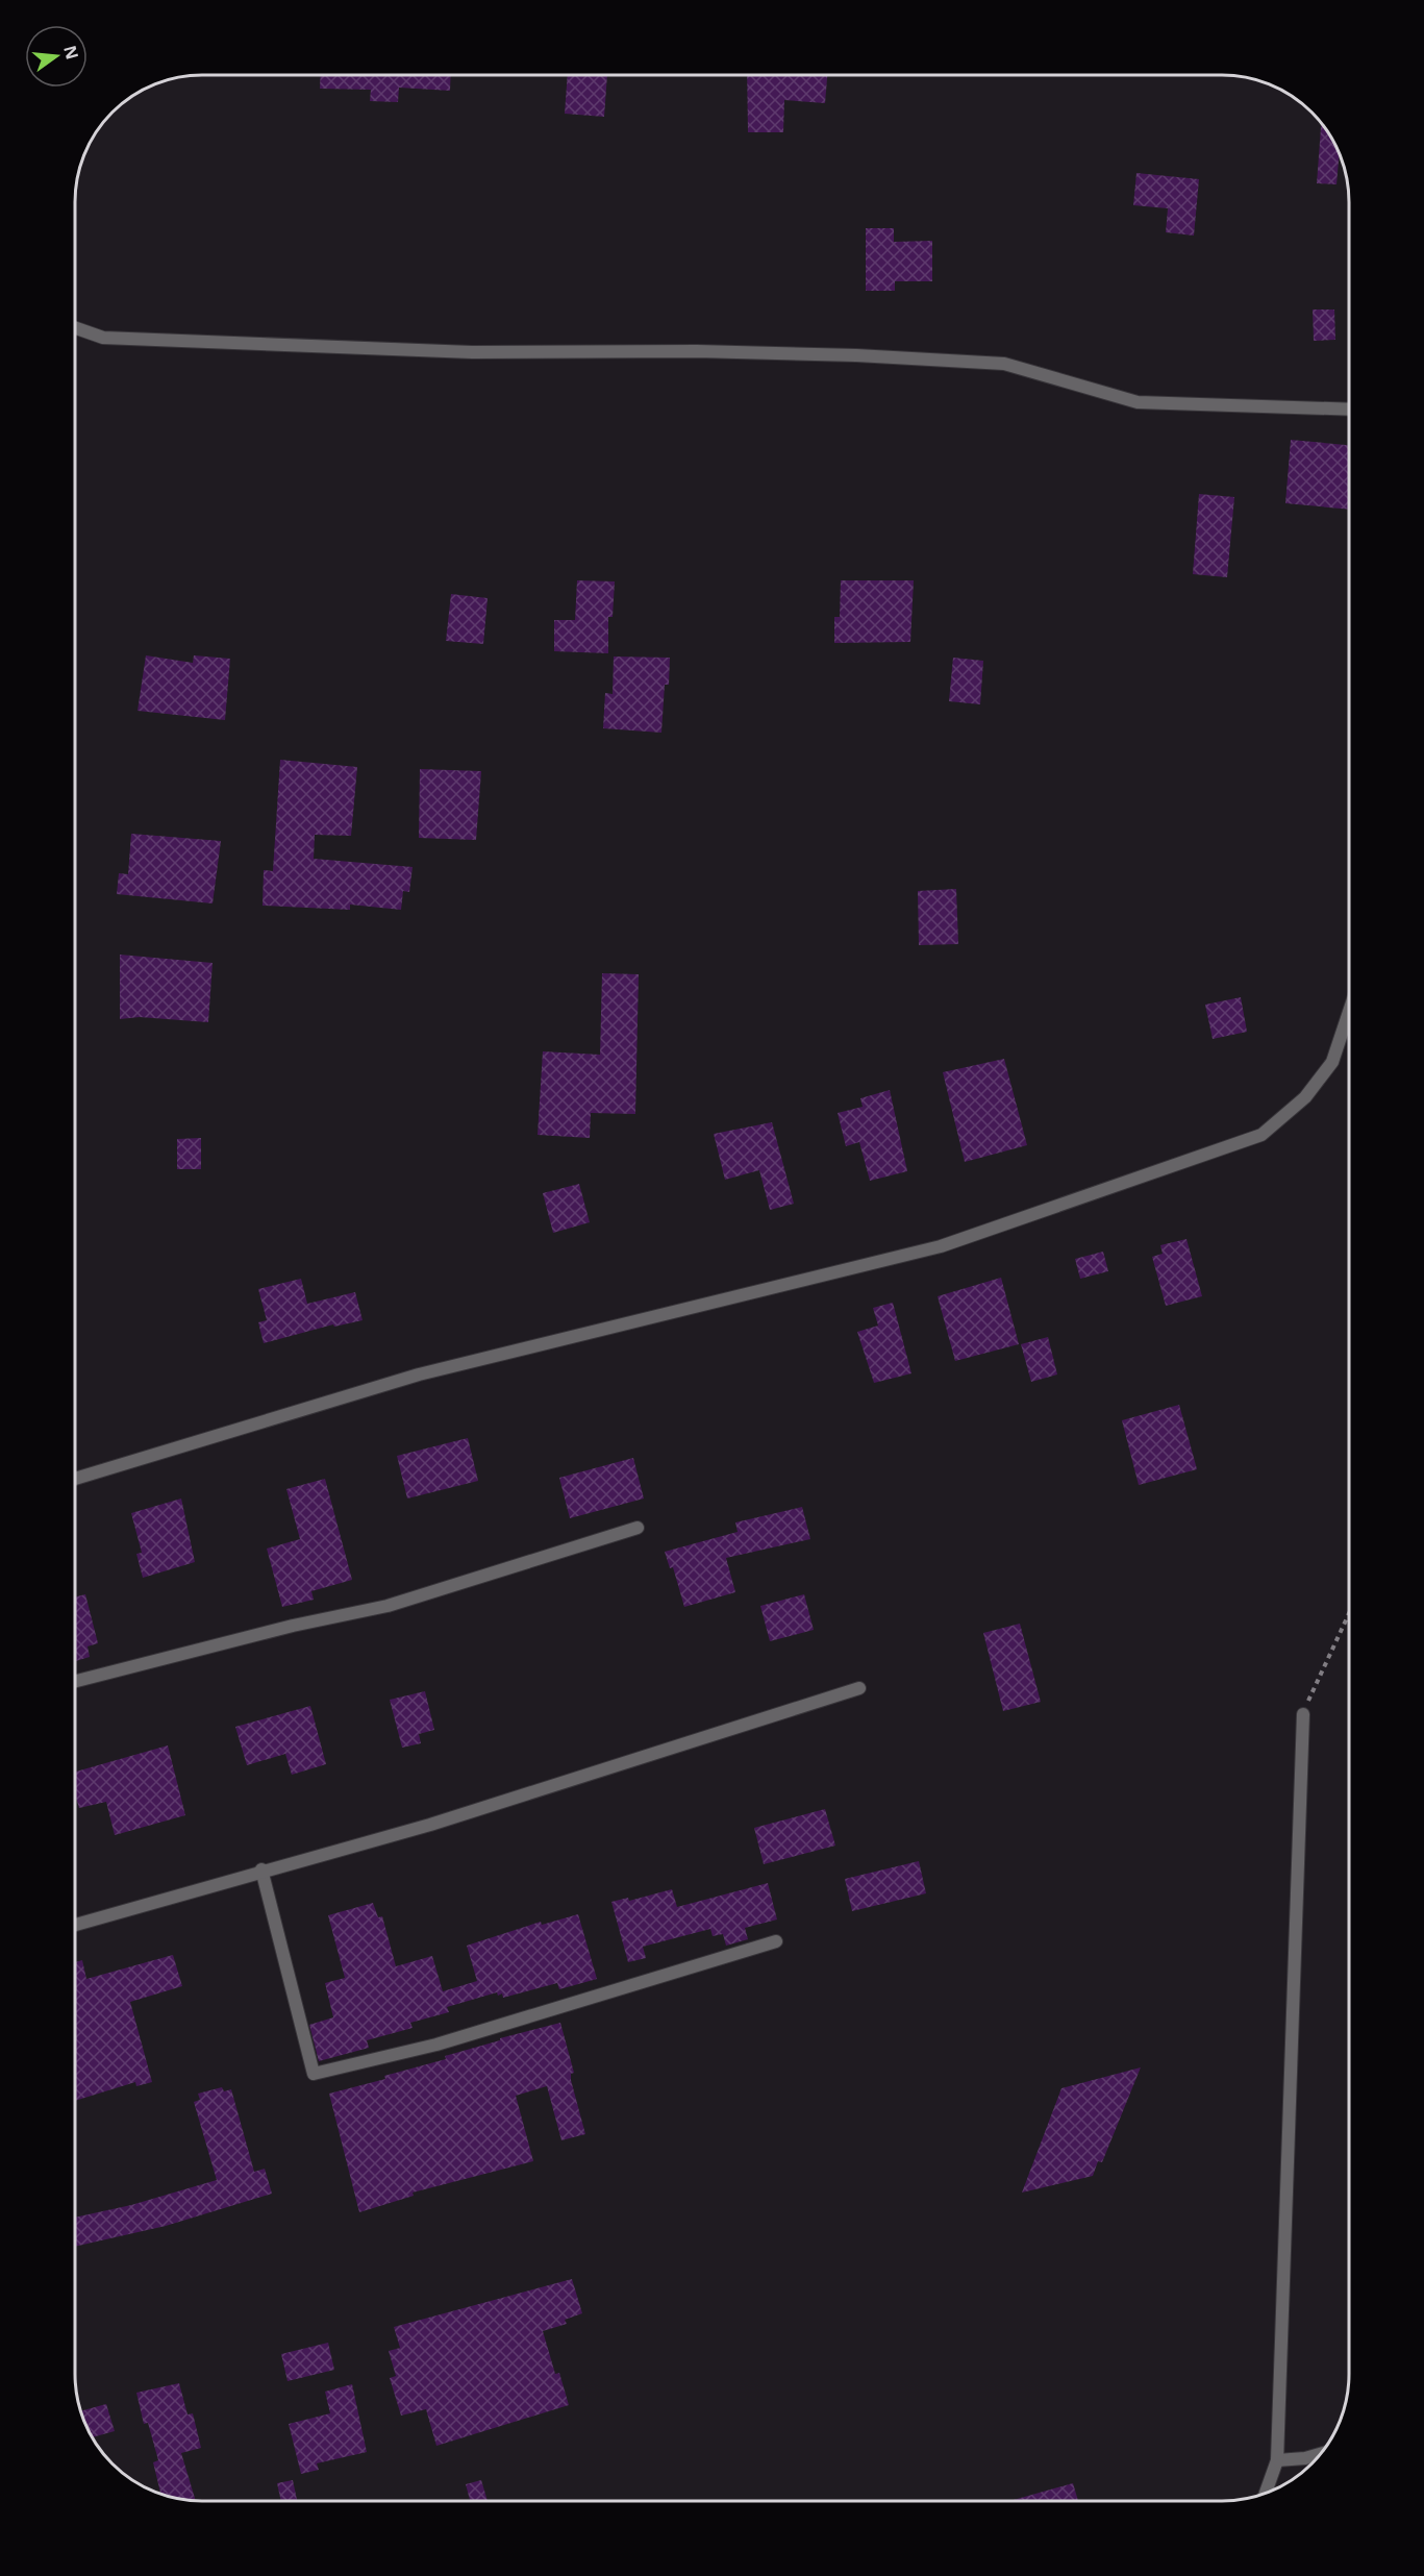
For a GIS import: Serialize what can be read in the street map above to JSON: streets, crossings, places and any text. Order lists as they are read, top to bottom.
{
  "north": "right"
}
